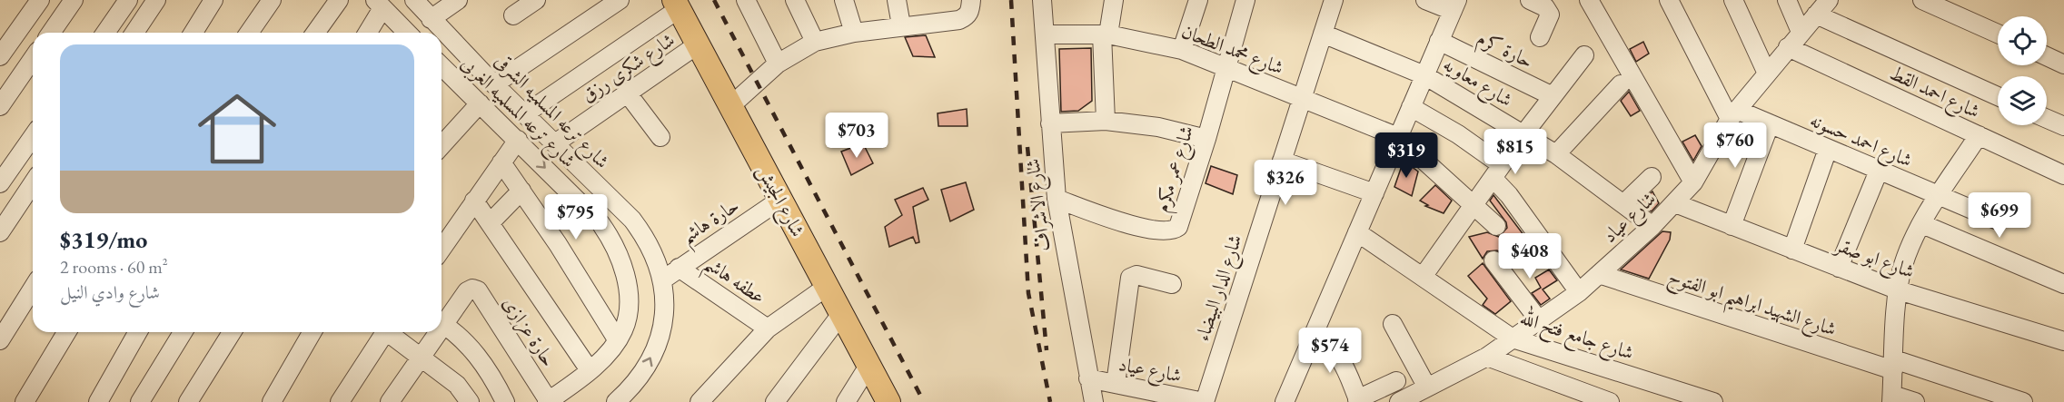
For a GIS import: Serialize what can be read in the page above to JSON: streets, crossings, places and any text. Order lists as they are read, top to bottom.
{
  "streets": {
    "main road": ["شارع الجيش"],
    "street": [
      "شارع محمد الطحان",
      "حارة كرم",
      "شارع شكرى رزق",
      "شارع معاويه",
      "شارع احمد القط",
      "شارع ترعه المسلميه الشرقى",
      "شارع ترعه المسلميه الغربى",
      "شارع احمد حسونه",
      "شارع عمر مكرم",
      "شارع الاشراف",
      "شارع عياد",
      "حارة هاشم",
      "شارع ابو صقر",
      "عطفه هاشم",
      "شارع الدار البيضاء",
      "شارع الشهيد ابراهيم ابو الفتوح",
      "حارة عزازى",
      "شارع جامع فتح الله"
    ]
  },
  "crossings": [
    ["شارع محمد الطحان", "شارع عمر مكرم"],
    ["شارع محمد الطحان", "شارع الاشراف"],
    ["شارع محمد الطحان", "شارع الدار البيضاء"],
    ["شارع شكرى رزق", "شارع ترعه المسلميه الشرقى"],
    ["شارع شكرى رزق", "شارع الجيش"],
    ["شارع معاويه", "شارع عياد"],
    ["شارع معاويه", "شارع الدار البيضاء"],
    ["شارع احمد القط", "شارع عياد"],
    ["شارع ترعه المسلميه الشرقى", "حارة هاشم"],
    ["شارع ترعه المسلميه الغربى", "حارة عزازى"],
    ["شارع احمد حسونه", "شارع عياد"],
    ["شارع عمر مكرم", "شارع الاشراف"],
    ["شارع الجيش", "حارة هاشم"],
    ["شارع الاشراف", "شارع عياد"],
    ["شارع عياد", "شارع ابو صقر"],
    ["شارع عياد", "شارع الدار البيضاء"],
    ["شارع عياد", "شارع الشهيد ابراهيم ابو الفتوح"],
    ["شارع عياد", "شارع جامع فتح الله"],
    ["حارة هاشم", "عطفه هاشم"]
  ],
  "page": {
    "list": [
      {
        "name": "$319/mo",
        "note": "2 rooms · 60 m² · شارع وادي النيل"
      }
    ],
    "price": [
      "$703",
      "$760",
      "$815",
      "$319",
      "$326",
      "$699",
      "$795",
      "$408",
      "$574"
    ]
  }
}
